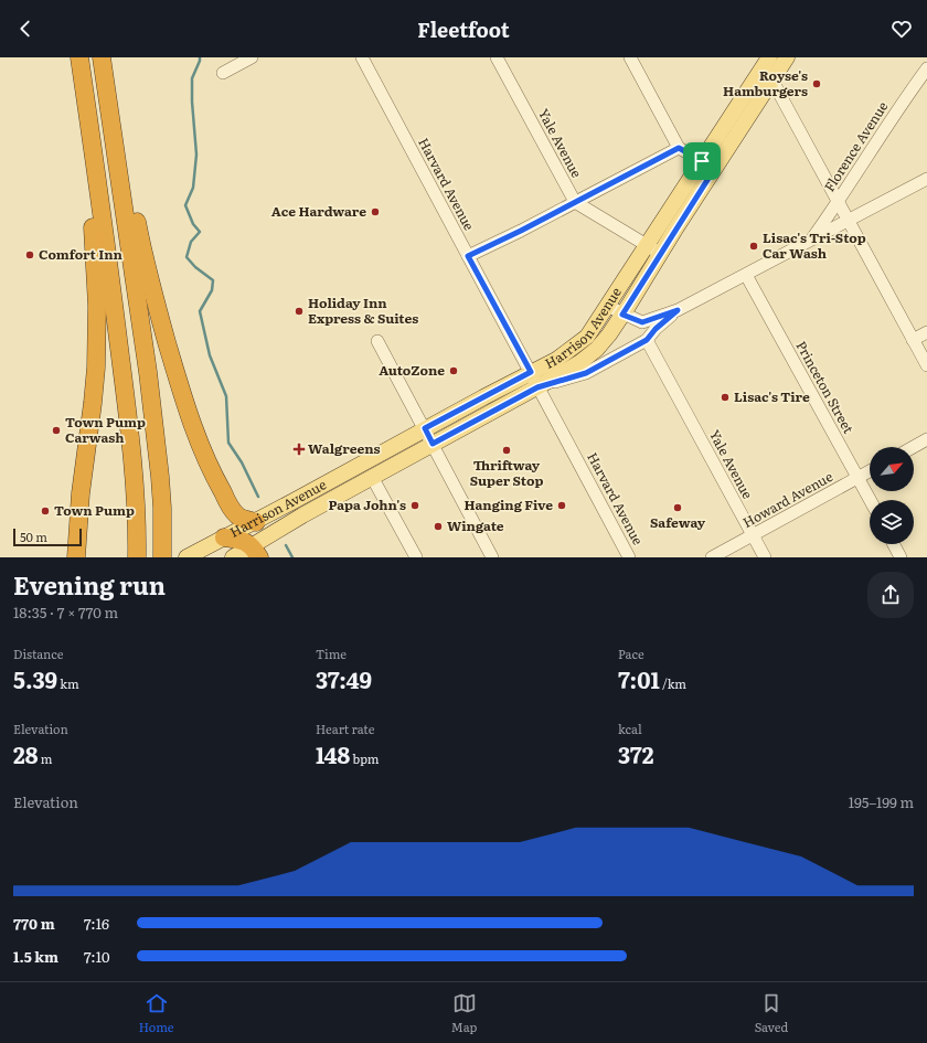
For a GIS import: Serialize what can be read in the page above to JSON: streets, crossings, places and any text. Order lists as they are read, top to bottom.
{
  "streets": {
    "main road": ["Harrison Avenue"],
    "street": [
      "Yale Avenue",
      "Florence Avenue",
      "Harvard Avenue",
      "Princeton Street",
      "Howard Avenue"
    ]
  },
  "crossings": [
    ["Yale Avenue", "Howard Avenue"],
    ["Harvard Avenue", "Harrison Avenue"],
    ["Princeton Street", "Howard Avenue"]
  ],
  "places": {
    "other": [
      "Royse's Hamburgers",
      "Ace Hardware",
      "Lisac's Tri-Stop Car Wash",
      "Comfort Inn",
      "Holiday Inn Express & Suites",
      "AutoZone",
      "Lisac's Tire",
      "Town Pump Carwash",
      "Thriftway Super Stop",
      "Papa John's",
      "Hanging Five",
      "Safeway",
      "Town Pump",
      "Wingate"
    ],
    "health": ["Walgreens"]
  },
  "scale_bar": "50 m",
  "north": "top right",
  "page": {
    "header": "Fleetfoot",
    "scale": "50 m",
    "heading": ["Evening run", "18:35 · 7 × 770 m"],
    "stats": [
      ["Distance", "5.39 km"],
      ["Time", "37:49"],
      ["Pace", "7:01 /km"],
      ["Elevation", "28 m"],
      ["Heart rate", "148 bpm"],
      ["kcal", "372"]
    ],
    "chart": ["Elevation", "195–199 m"],
    "list": [
      {
        "name": "770 m",
        "note": "7:16"
      },
      {
        "name": "1.5 km",
        "note": "7:10"
      }
    ],
    "tabs": ["Home", "Map", "Saved"]
  }
}
